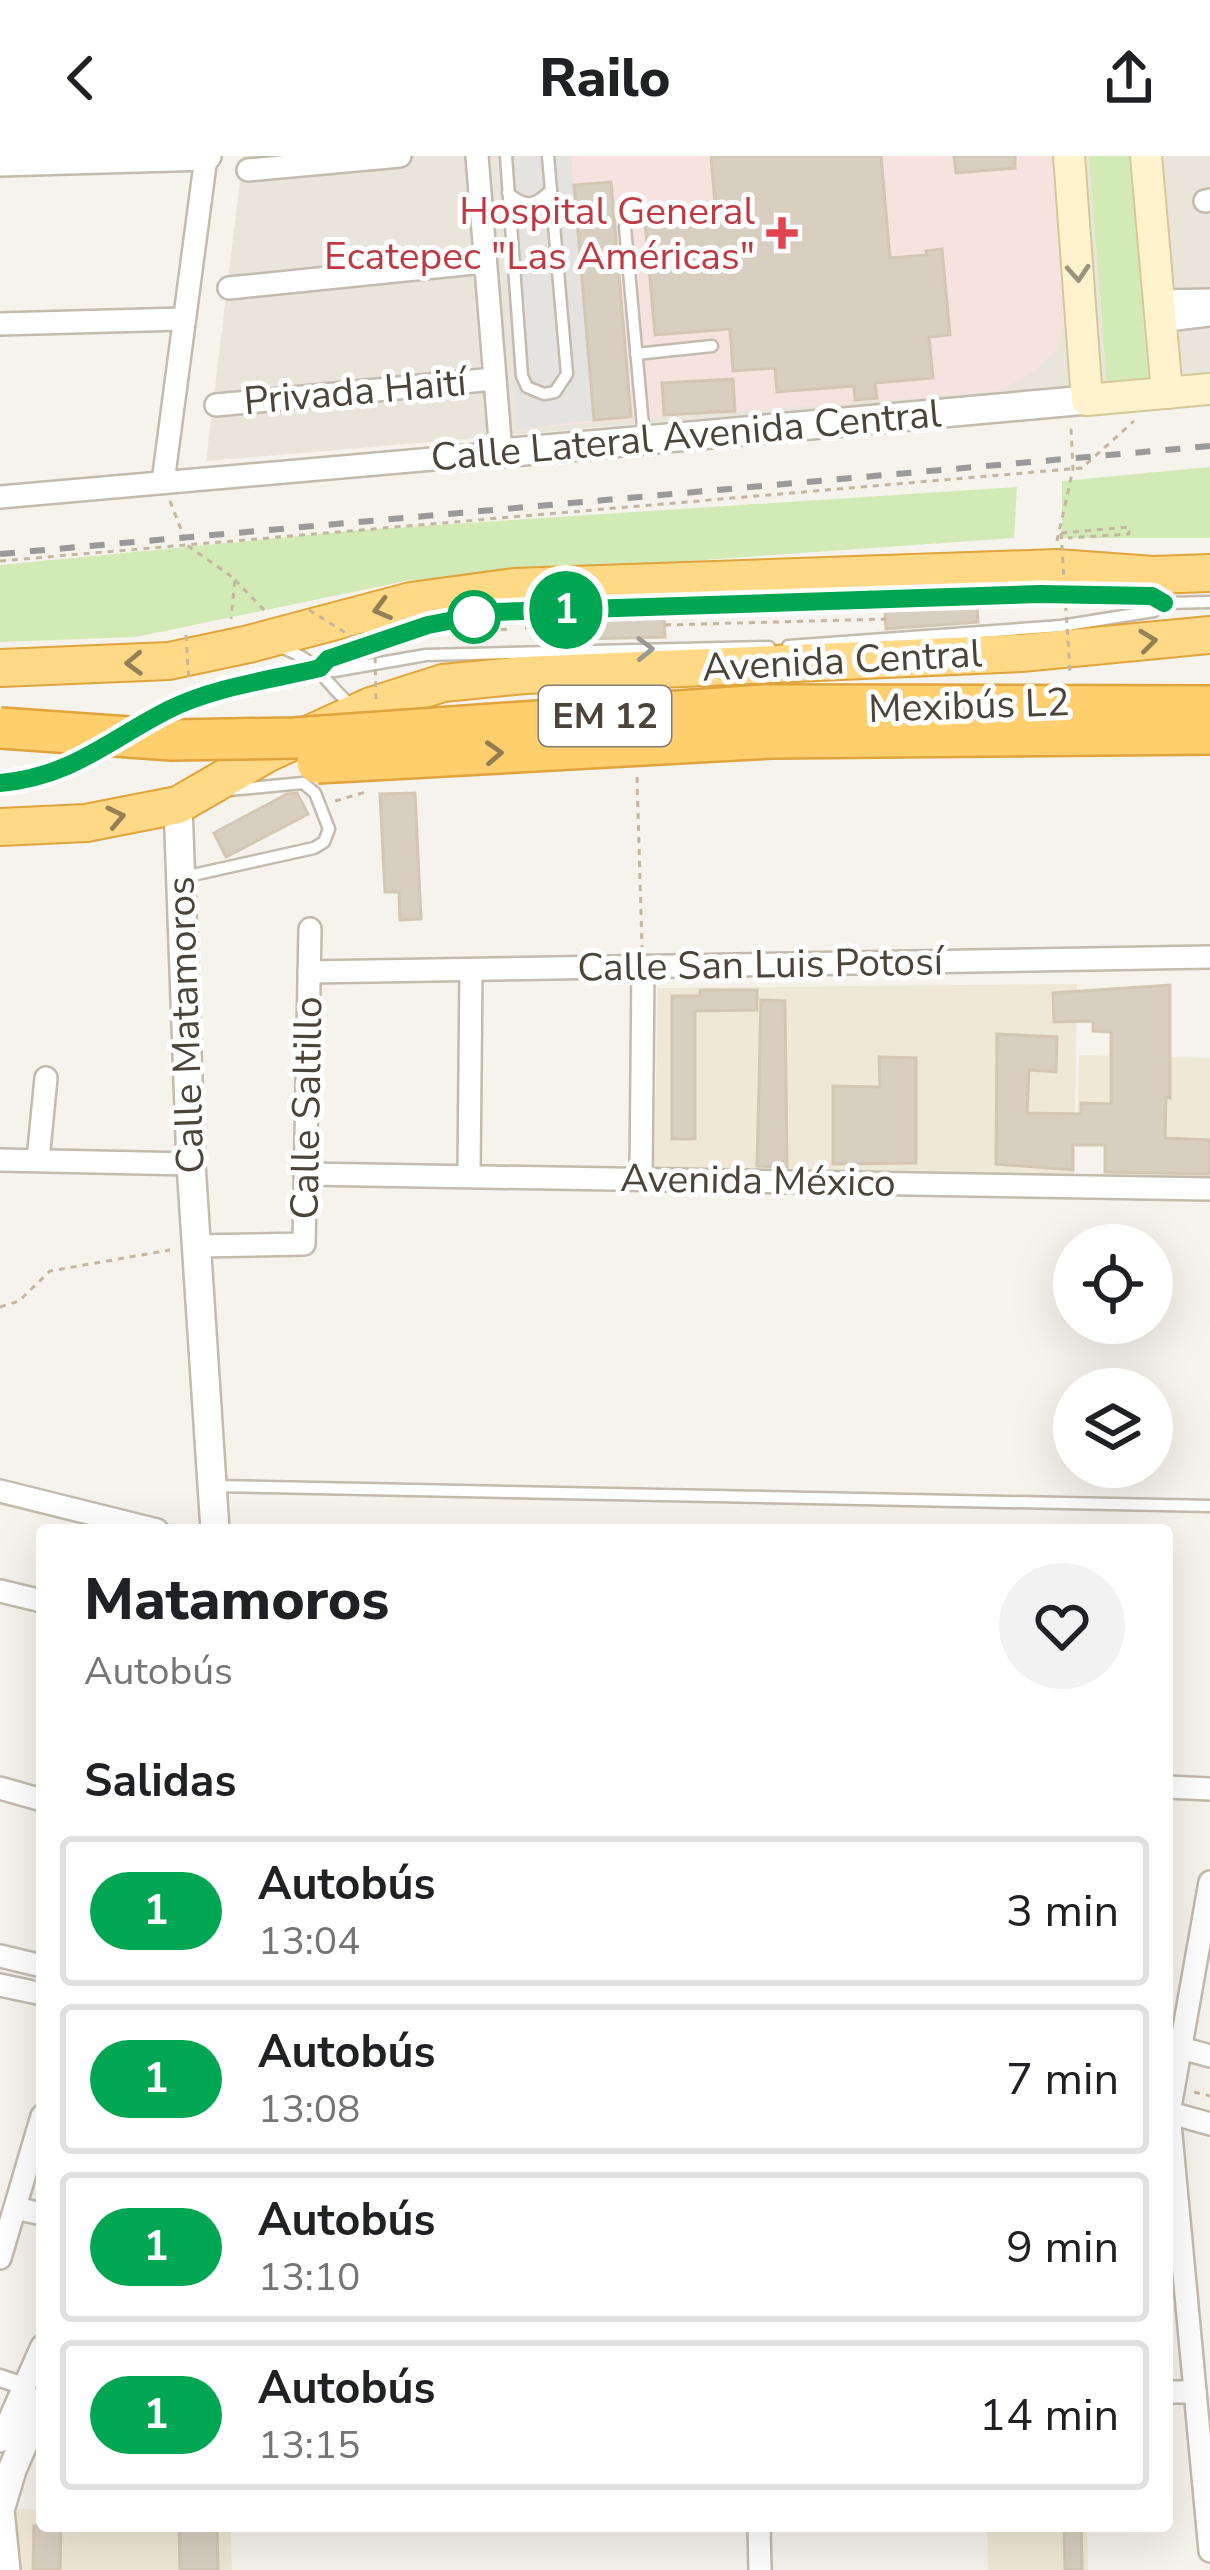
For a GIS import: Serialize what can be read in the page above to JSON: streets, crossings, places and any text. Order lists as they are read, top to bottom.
{
  "streets": {
    "highway": ["Avenida Central", "EM 12"],
    "main road": ["Calle Lateral Avenida Central"],
    "street": [
      "Privada Haití",
      "Calle San Luis Potosí",
      "Calle Matamoros",
      "Calle Saltillo",
      "Avenida México"
    ],
    "lane": ["Mexibús L2"]
  },
  "crossings": [
    ["Avenida Central", "Mexibús L2"],
    ["Avenida Central", "Calle Matamoros"],
    ["Mexibús L2", "EM 12"],
    ["Calle San Luis Potosí", "Calle Saltillo"],
    ["Calle Matamoros", "Calle Saltillo"],
    ["Calle Saltillo", "Avenida México"]
  ],
  "places": {
    "health": ["Hospital General Ecatepec \"Las Américas\""]
  },
  "lines": ["bus line 1"],
  "page": {
    "header": "Railo",
    "on_map": "1",
    "heading": [
      ["Matamoros", "Autobús"],
      "Salidas"
    ],
    "list": [
      {
        "mark": "1",
        "name": "Autobús",
        "note": "13:04",
        "value": "3 min"
      },
      {
        "mark": "1",
        "name": "Autobús",
        "note": "13:08",
        "value": "7 min"
      },
      {
        "mark": "1",
        "name": "Autobús",
        "note": "13:10",
        "value": "9 min"
      },
      {
        "mark": "1",
        "name": "Autobús",
        "note": "13:15",
        "value": "14 min"
      }
    ]
  }
}
